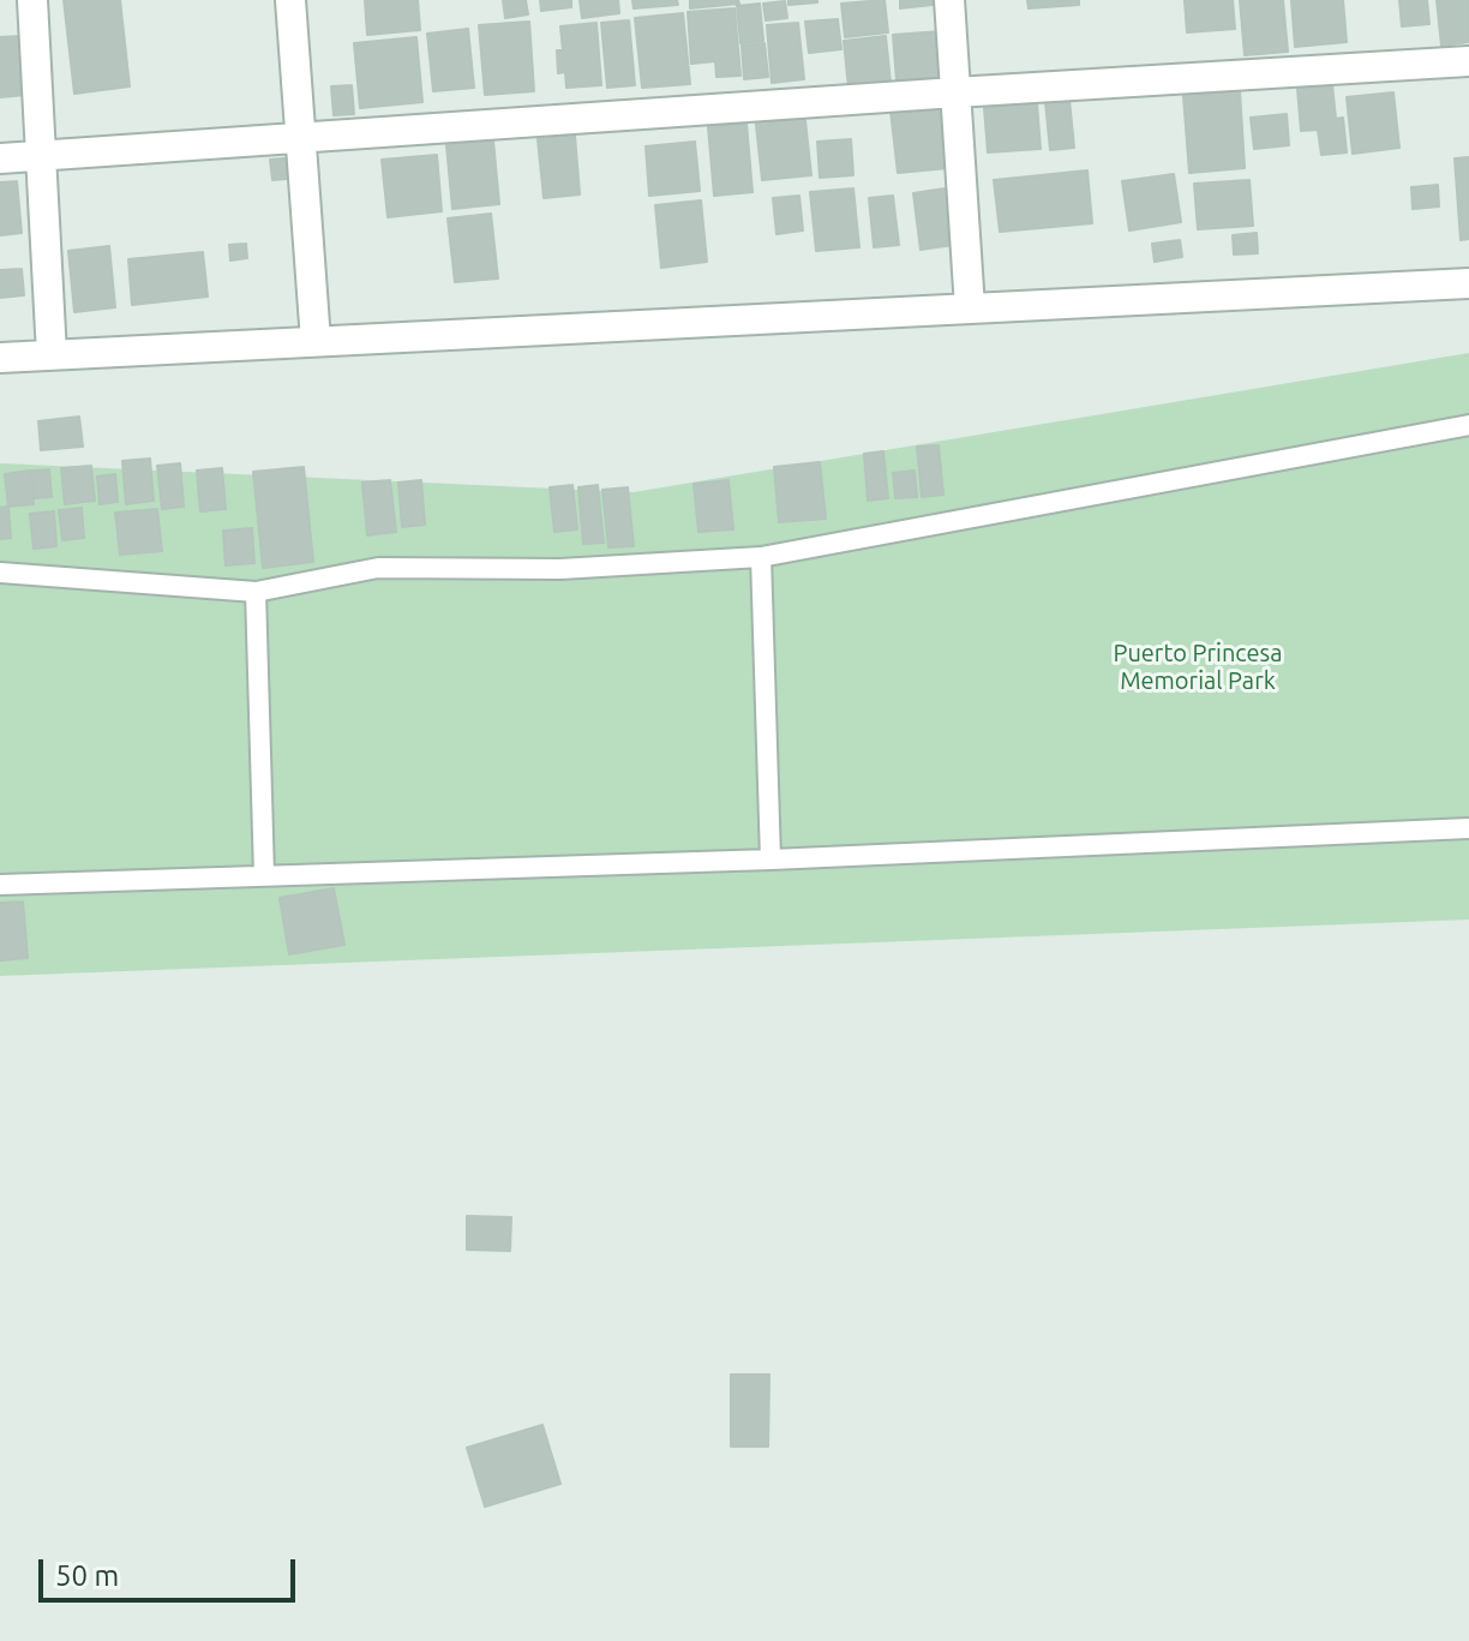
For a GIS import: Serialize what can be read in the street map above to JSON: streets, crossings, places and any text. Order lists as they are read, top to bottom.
{
  "parks": ["Puerto Princesa Memorial Park"],
  "scale_bar": "50 m"
}
